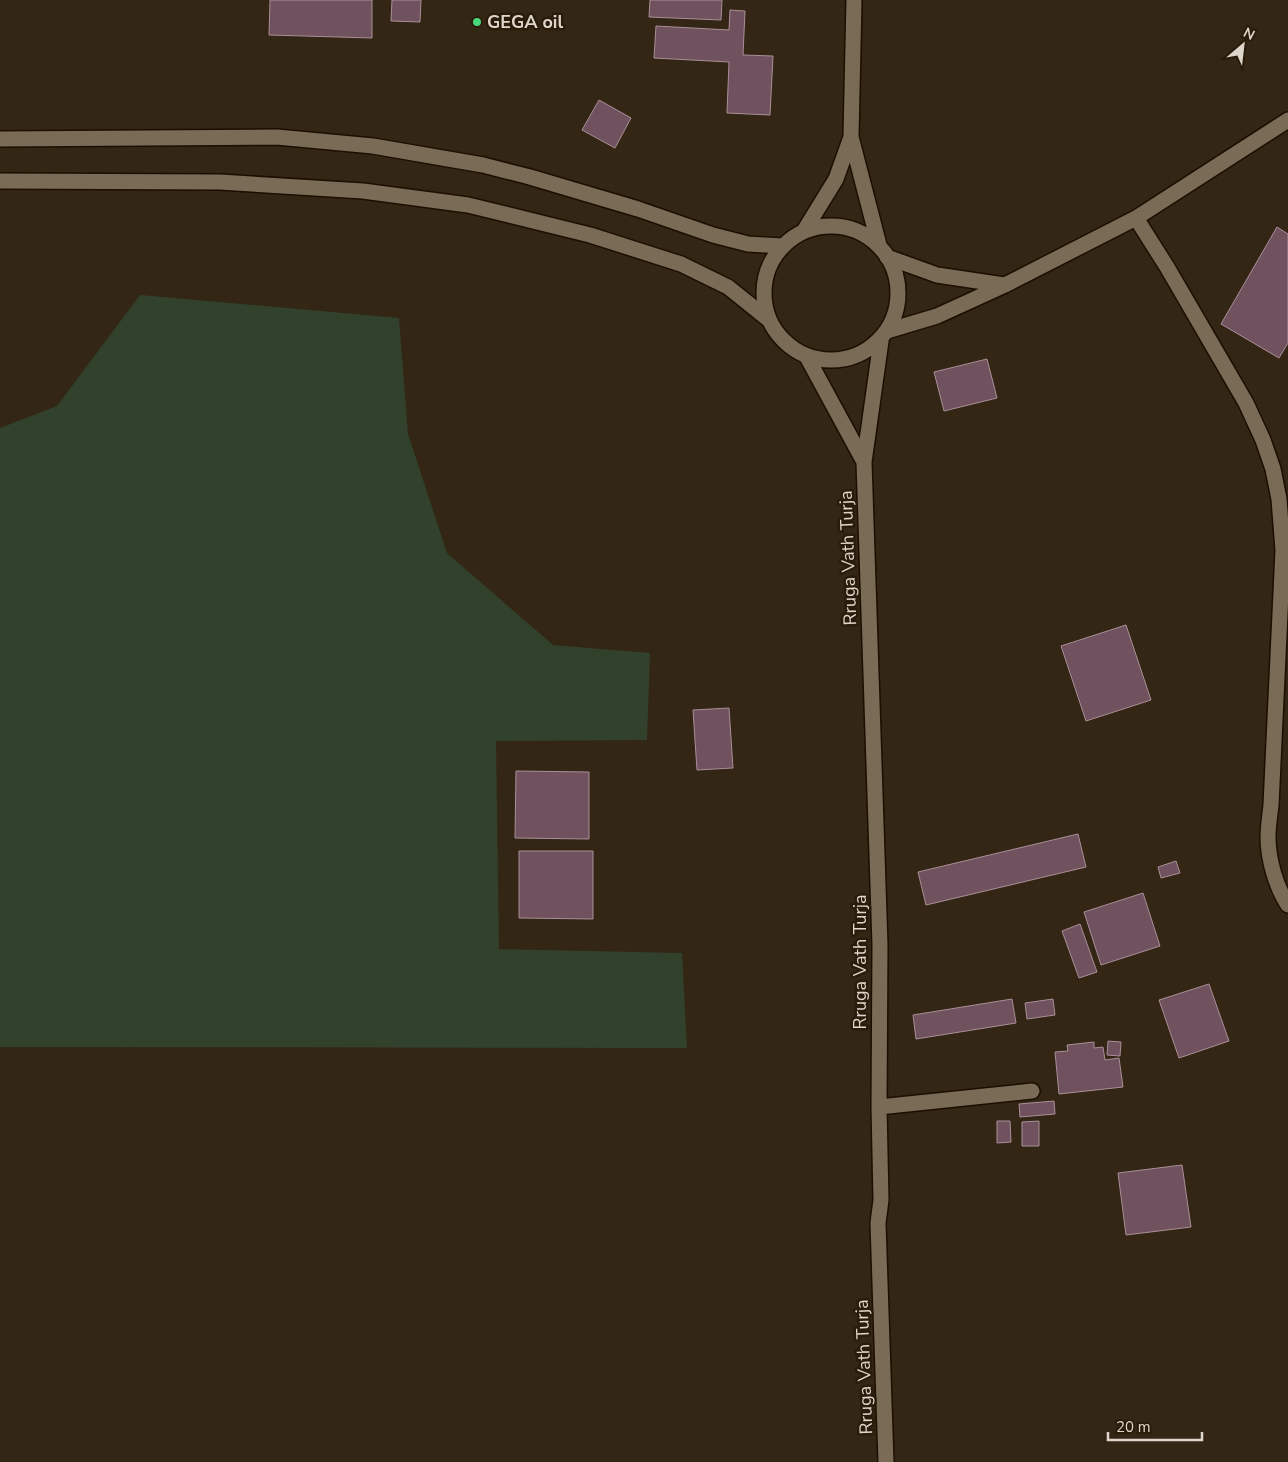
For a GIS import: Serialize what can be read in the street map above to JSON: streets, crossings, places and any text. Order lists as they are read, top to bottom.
{
  "streets": {
    "street": ["Rruga Vath Turja"]
  },
  "places": ["GEGA oil"],
  "scale_bar": "20 m",
  "north": "top right"
}
